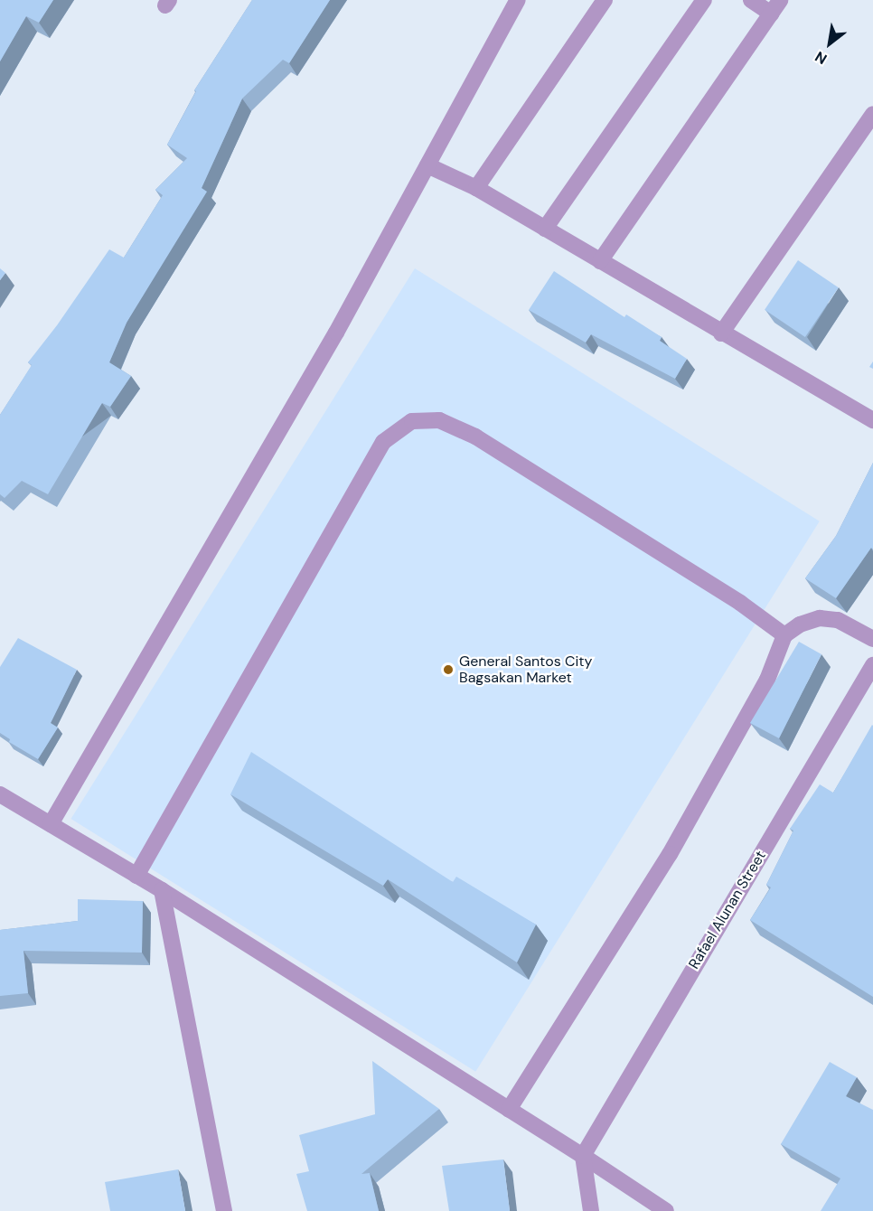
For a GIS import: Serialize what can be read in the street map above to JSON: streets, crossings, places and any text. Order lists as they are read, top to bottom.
{
  "streets": {
    "street": ["Rafael Alunan Street"]
  },
  "places": ["General Santos City Bagsakan Market"],
  "north": "bottom left"
}
